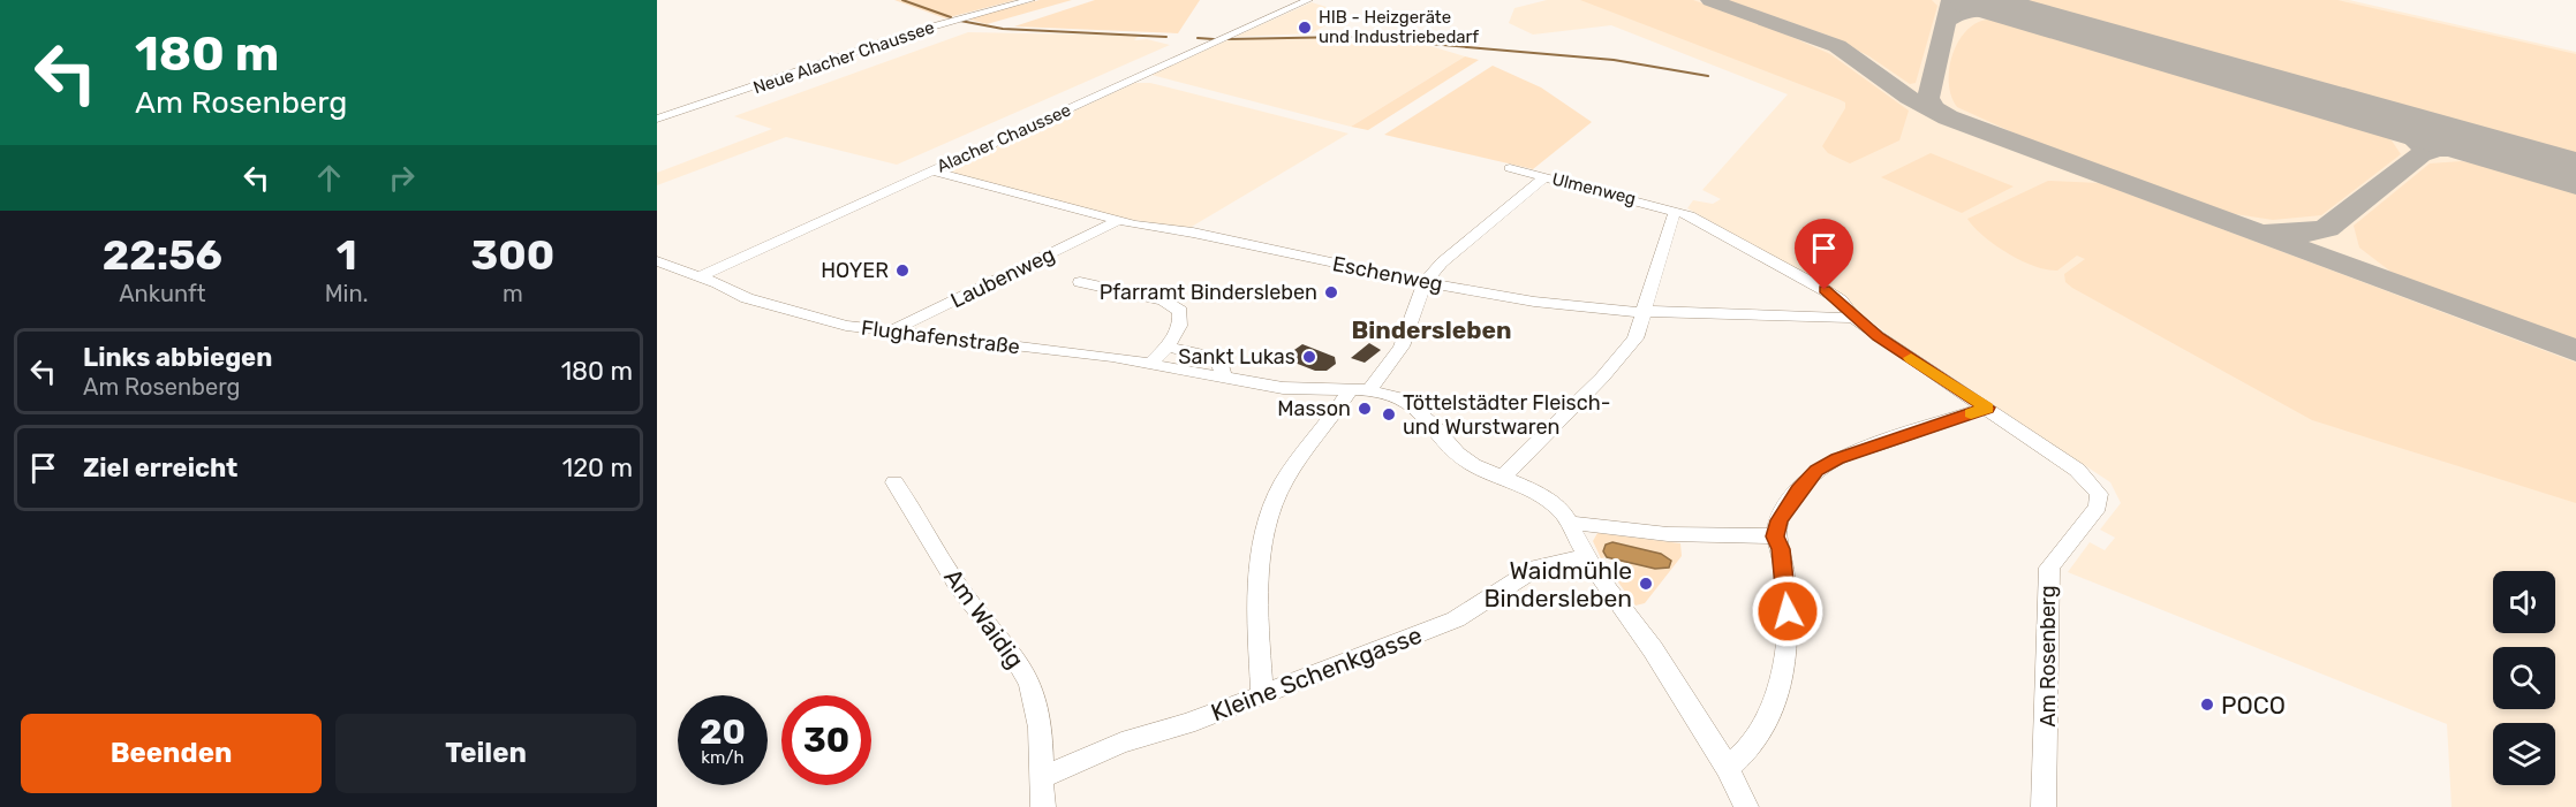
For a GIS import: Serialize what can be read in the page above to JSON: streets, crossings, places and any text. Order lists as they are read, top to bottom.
{
  "streets": {
    "street": [
      "Neue Alacher Chaussee",
      "Alacher Chaussee",
      "Ulmenweg",
      "Eschenweg",
      "Laubenweg",
      "Flughafenstraße",
      "Am Waidig",
      "Am Rosenberg",
      "Kleine Schenkgasse"
    ]
  },
  "crossings": [
    ["Alacher Chaussee", "Eschenweg"],
    ["Alacher Chaussee", "Flughafenstraße"],
    ["Ulmenweg", "Am Rosenberg"],
    ["Eschenweg", "Laubenweg"],
    ["Eschenweg", "Am Rosenberg"],
    ["Laubenweg", "Flughafenstraße"],
    ["Flughafenstraße", "Kleine Schenkgasse"],
    ["Am Waidig", "Kleine Schenkgasse"]
  ],
  "districts": ["Bindersleben"],
  "places": [
    "HIB - Heizgeräte und Industriebedarf",
    "HOYER",
    "Pfarramt Bindersleben",
    "Sankt Lukas",
    "Masson",
    "Töttelstädter Fleisch- und Wurstwaren",
    "Waidmühle Bindersleben",
    "POCO"
  ],
  "page": {
    "turn": ["180 m", "Am Rosenberg"],
    "eta": [
      "22:56",
      "Ankunft",
      "1",
      "Min.",
      "300",
      "m"
    ],
    "list": [
      {
        "name": "Links abbiegen",
        "note": "Am Rosenberg",
        "value": "180 m"
      },
      {
        "name": "Ziel erreicht",
        "value": "120 m"
      }
    ],
    "speed": "20 km/h",
    "limit": "30",
    "buttons": ["Beenden", "Teilen"]
  }
}
